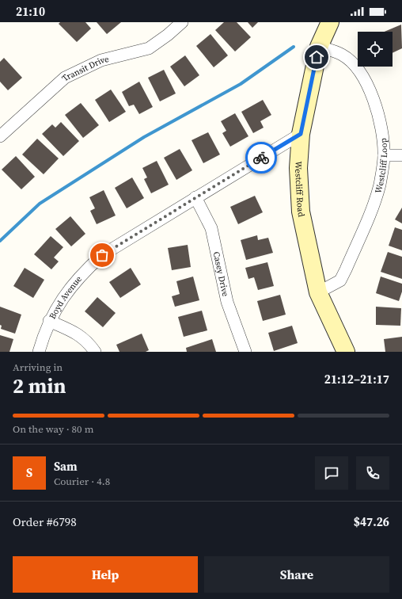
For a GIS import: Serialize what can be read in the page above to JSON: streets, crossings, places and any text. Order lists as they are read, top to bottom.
{
  "streets": {
    "street": [
      "Transit Drive",
      "Westcliff Loop",
      "Westcliff Road",
      "Casey Drive",
      "Boyd Avenue"
    ]
  },
  "crossings": [
    ["Westcliff Loop", "Westcliff Road"],
    ["Westcliff Road", "Boyd Avenue"],
    ["Casey Drive", "Boyd Avenue"]
  ],
  "page": {
    "status": "21:10",
    "heading": ["2 min", "Arriving in", "21:12–21:17"],
    "panel": [
      "Sam",
      "Courier · 4.8",
      "Order #6798",
      "$47.26"
    ],
    "bar": "On the way · 80 m",
    "round": "S",
    "buttons": ["Help", "Share"]
  }
}
